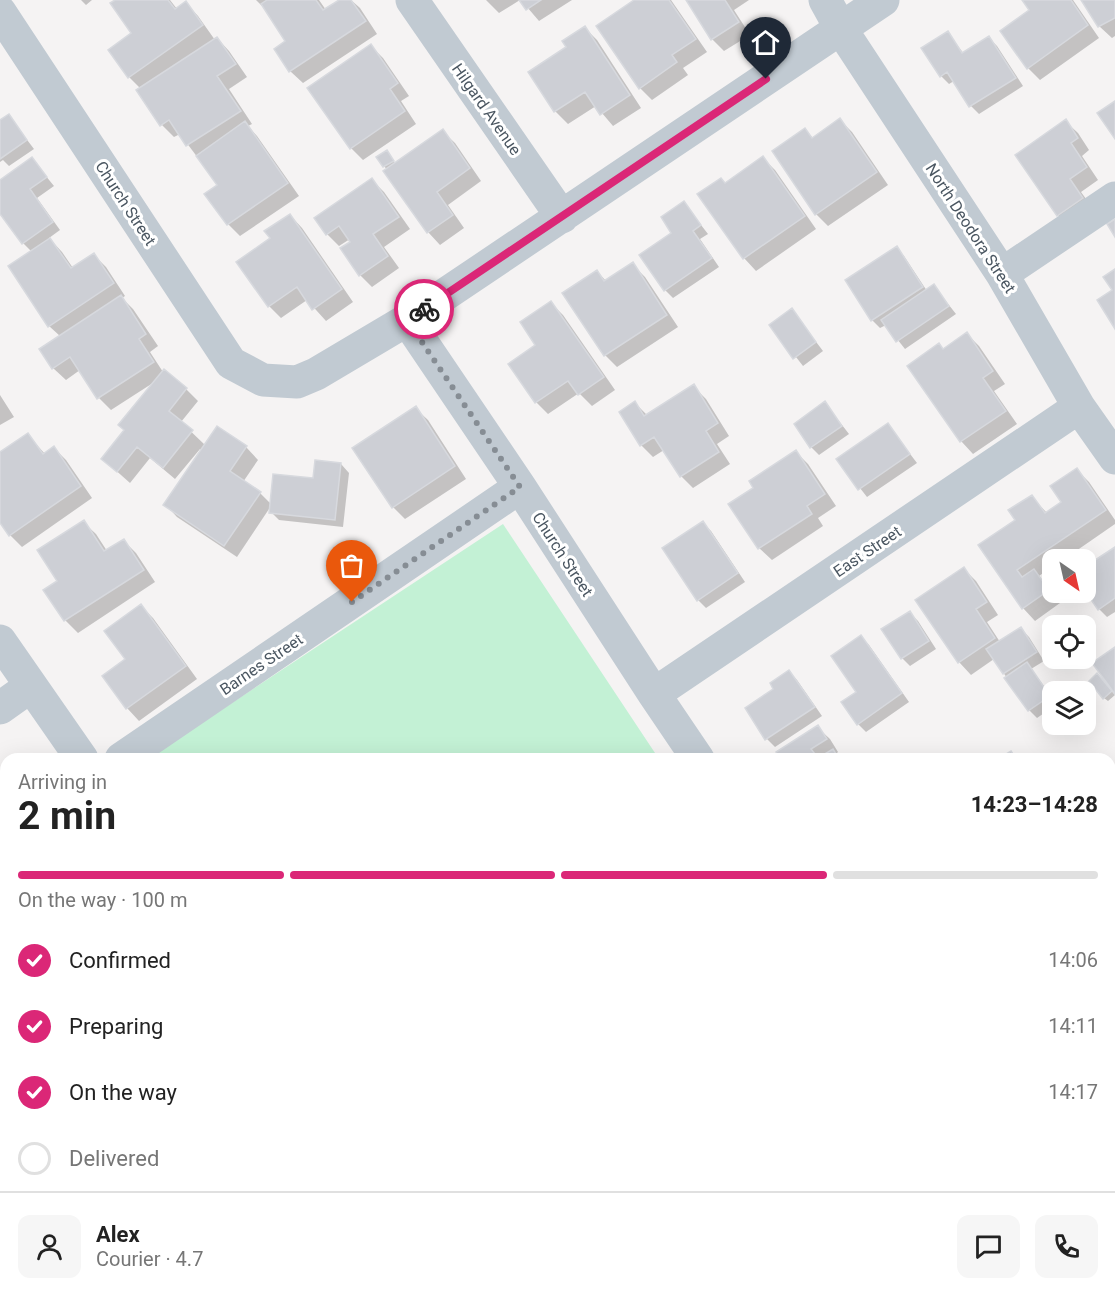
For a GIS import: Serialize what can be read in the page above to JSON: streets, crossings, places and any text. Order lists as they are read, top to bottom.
{
  "streets": {
    "street": [
      "Hilgard Avenue",
      "Church Street",
      "North Deodora Street",
      "East Street",
      "Barnes Street"
    ]
  },
  "crossings": [
    ["Church Street", "East Street"],
    ["Church Street", "Barnes Street"],
    ["North Deodora Street", "East Street"]
  ],
  "north": "bottom right",
  "page": {
    "heading": ["2 min", "Arriving in", "14:23–14:28"],
    "panel": ["Alex", "Courier · 4.7"],
    "bar": "On the way · 100 m",
    "list": [
      ["Confirmed", "14:06"],
      ["Preparing", "14:11"],
      ["On the way", "14:17"],
      "Delivered"
    ]
  }
}
